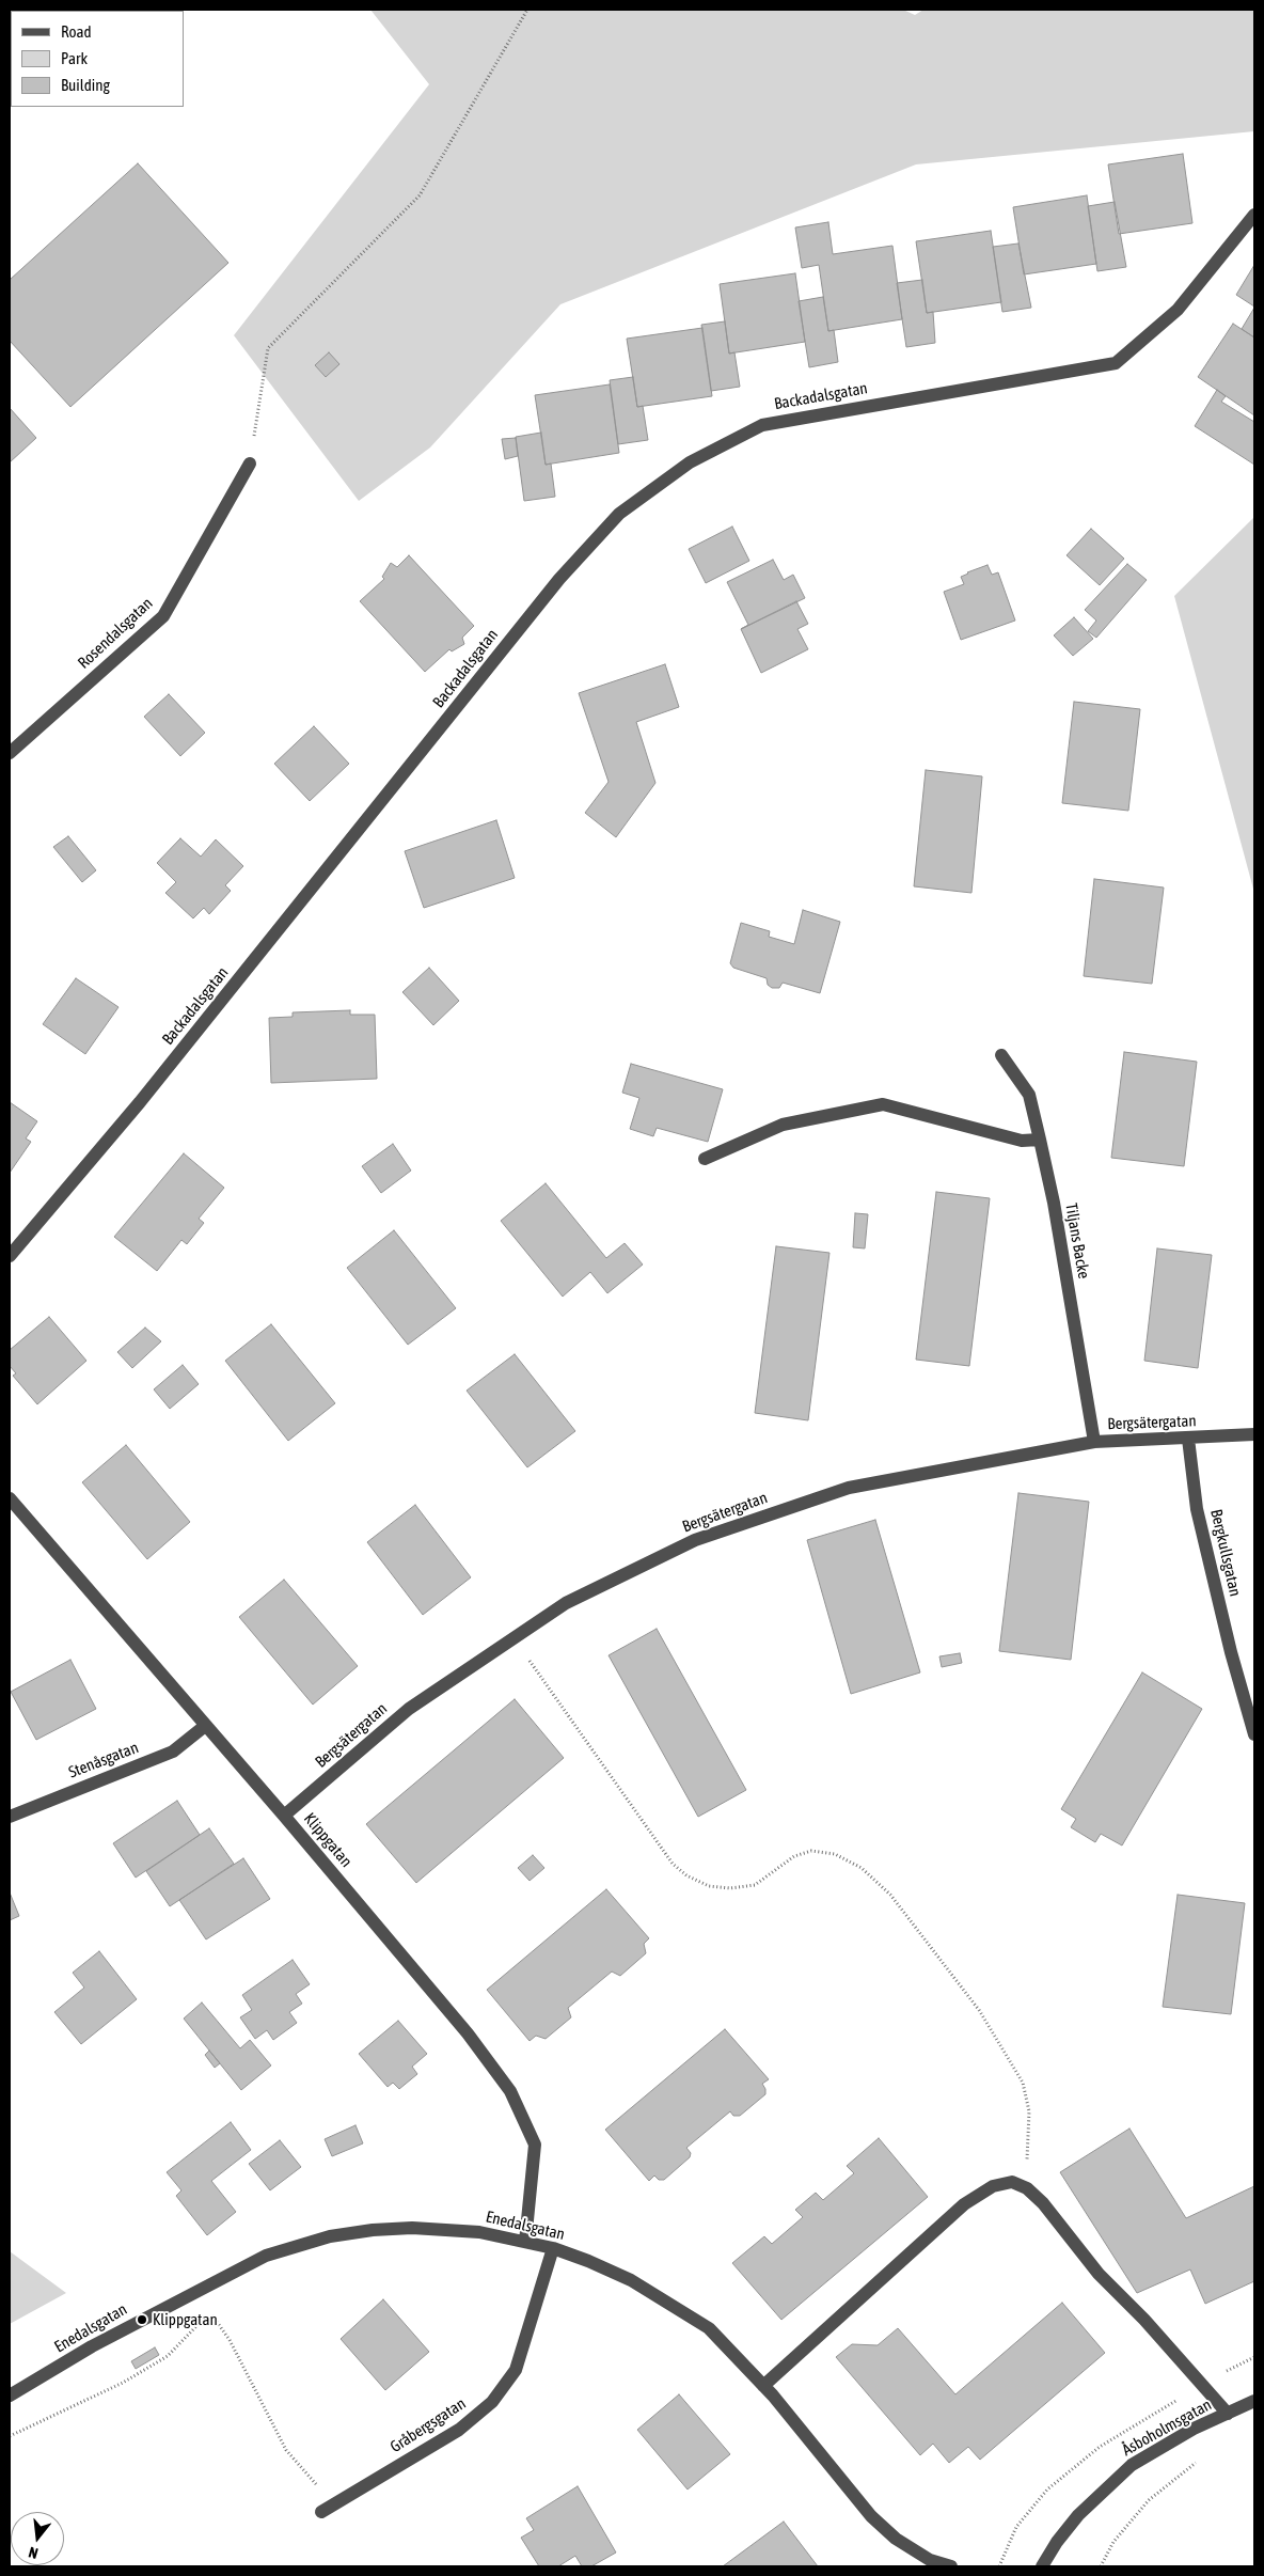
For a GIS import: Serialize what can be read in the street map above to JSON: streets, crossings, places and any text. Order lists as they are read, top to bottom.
{
  "streets": {
    "street": [
      "Backadalsgatan",
      "Rosendalsgatan",
      "Tiljans Backe",
      "Bergsätergatan",
      "Bergkullsgatan",
      "Stenåsgatan",
      "Klippgatan",
      "Enedalsgatan",
      "Gråbergsgatan",
      "Åsboholmsgatan"
    ]
  },
  "crossings": [
    ["Tiljans Backe", "Bergsätergatan"],
    ["Bergsätergatan", "Bergkullsgatan"],
    ["Bergsätergatan", "Klippgatan"],
    ["Stenåsgatan", "Klippgatan"],
    ["Klippgatan", "Enedalsgatan"],
    ["Enedalsgatan", "Gråbergsgatan"]
  ],
  "places": ["Klippgatan"],
  "legend": ["Road", "Park", "Building"],
  "north": "bottom"
}
